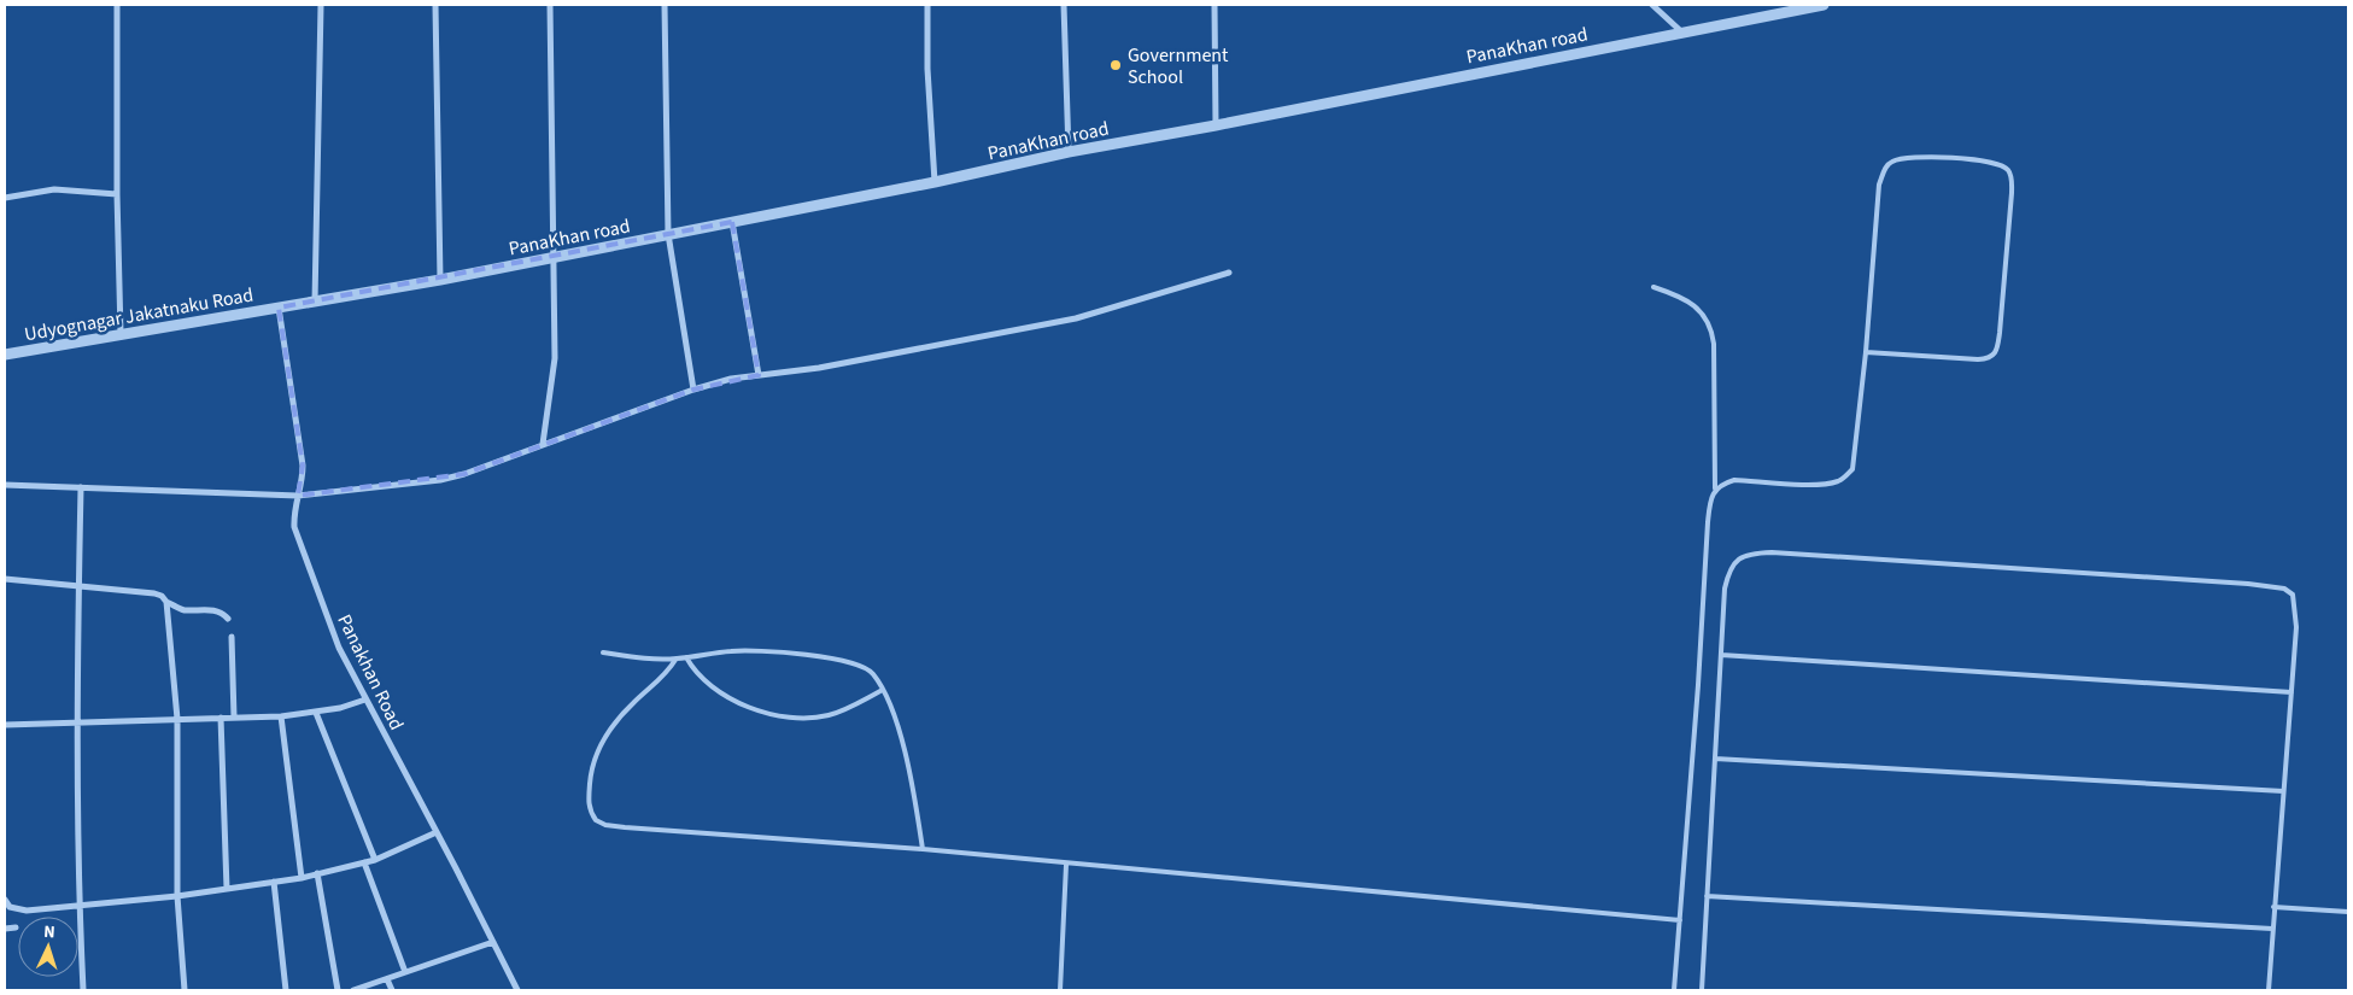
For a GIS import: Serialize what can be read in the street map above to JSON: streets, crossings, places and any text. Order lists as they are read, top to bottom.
{
  "streets": {
    "street": ["PanaKhan road", "Udyognagar Jakatnaku Road", "Panakhan Road"]
  },
  "crossings": [
    ["PanaKhan road", "Udyognagar Jakatnaku Road"],
    ["PanaKhan road", "Panakhan Road"],
    ["Udyognagar Jakatnaku Road", "Panakhan Road"]
  ],
  "places": ["Government School"],
  "north": "top"
}
